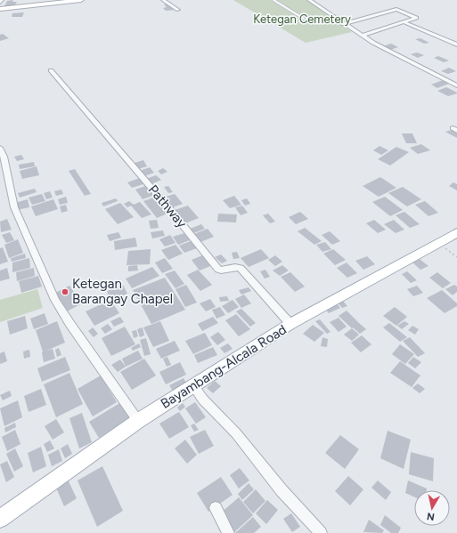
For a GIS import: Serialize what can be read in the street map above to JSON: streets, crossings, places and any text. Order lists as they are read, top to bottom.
{
  "streets": {
    "main road": ["Bayambang-Alcala Road"],
    "street": ["Pathway"]
  },
  "crossings": [
    ["Pathway", "Bayambang-Alcala Road"]
  ],
  "parks": ["Ketegan Cemetery"],
  "places": ["Ketegan Barangay Chapel"],
  "north": "bottom"
}
